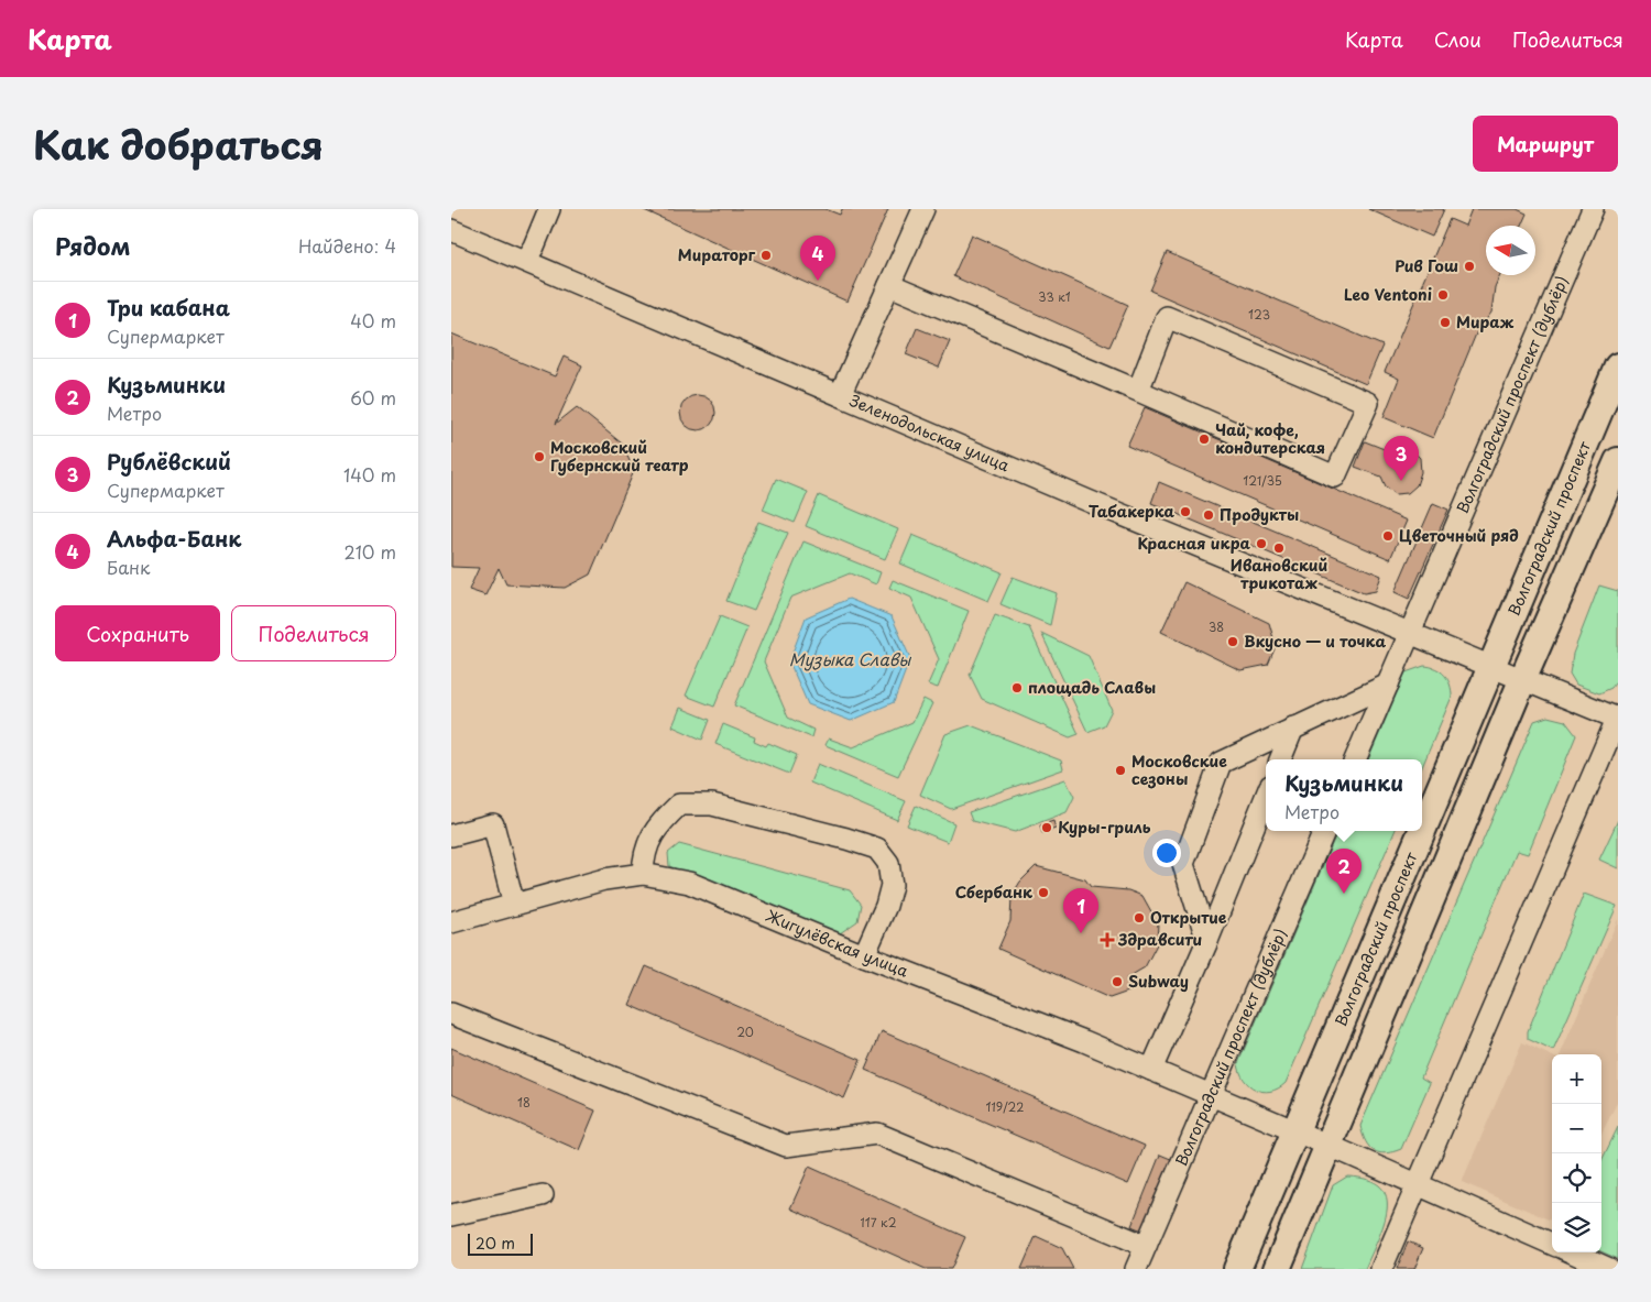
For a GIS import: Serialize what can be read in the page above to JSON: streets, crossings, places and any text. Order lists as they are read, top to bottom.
{
  "streets": {
    "main road": ["Волгоградский проспект"],
    "street": ["Волгоградский проспект (дублёр)", "Зеленодольская улица", "Жигулёвская улица"]
  },
  "crossings": [
    ["Волгоградский проспект (дублёр)", "Зеленодольская улица"],
    ["Волгоградский проспект (дублёр)", "Жигулёвская улица"],
    ["Зеленодольская улица", "Волгоградский проспект"],
    ["Волгоградский проспект", "Жигулёвская улица"]
  ],
  "water": ["Музыка Славы"],
  "places": {
    "other": [
      "Мираторг",
      "Рив Гош",
      "Leo Ventoni",
      "Мираж",
      "Чай, кофе, кондитерская",
      "Московский Губернский театр",
      "Табакерка",
      "Продукты",
      "Цветочный ряд",
      "Красная икра",
      "Ивановский трикотаж",
      "Вкусно — и точка",
      "площадь Славы",
      "Московские сезоны",
      "Куры-гриль",
      "Сбербанк",
      "Открытие",
      "Subway"
    ],
    "health": ["Здравсити"]
  },
  "house_numbers": [
    "33 к1",
    "123",
    "121/35",
    "38",
    "20",
    "18",
    "119/22",
    "117 к2"
  ],
  "scale_bar": "20 m",
  "north": "left",
  "page": {
    "header": "Карта",
    "nav": ["Карта", "Слои", "Поделиться"],
    "title": "Как добраться",
    "buttons": [
      "Маршрут",
      ["Сохранить", "Поделиться"]
    ],
    "heading": ["Рядом", "Найдено: 4"],
    "pins": [
      "4",
      "3",
      "2",
      "1"
    ],
    "list": [
      {
        "mark": "1",
        "name": "Три кабана",
        "note": "Супермаркет",
        "value": "40 m"
      },
      {
        "mark": "2",
        "name": "Кузьминки",
        "note": "Метро",
        "value": "60 m"
      },
      {
        "mark": "3",
        "name": "Рублёвский",
        "note": "Супермаркет",
        "value": "140 m"
      },
      {
        "mark": "4",
        "name": "Альфа-Банк",
        "note": "Банк",
        "value": "210 m"
      }
    ],
    "popup": ["Кузьминки", "Метро"],
    "map_buttons": ["+", "−"],
    "scale": "20 m"
  }
}
